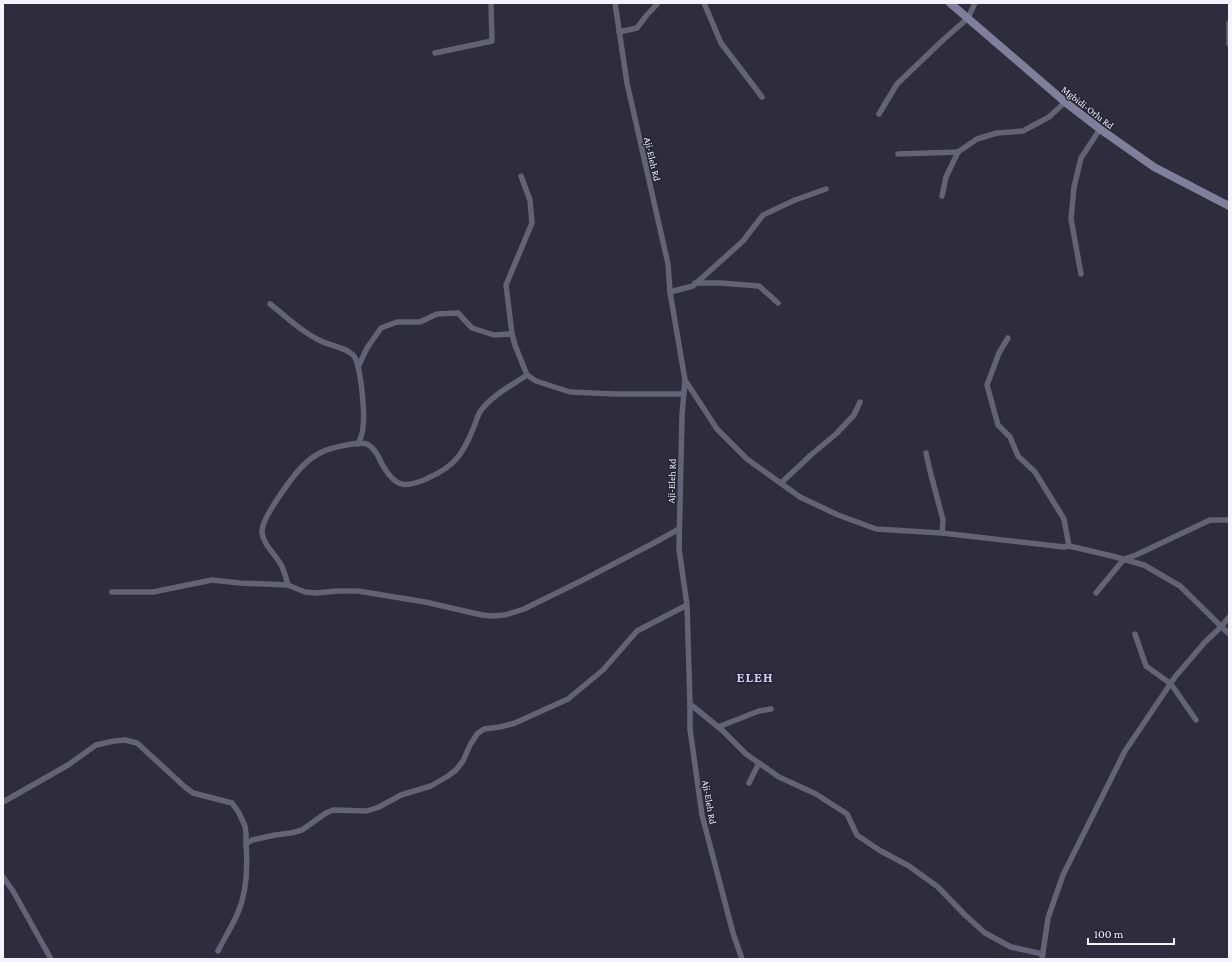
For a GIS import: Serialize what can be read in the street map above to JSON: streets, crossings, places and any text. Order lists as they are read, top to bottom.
{
  "streets": {
    "main road": ["Mgbidi-Orlu Rd"],
    "street": ["Aji-Eleh Rd"]
  },
  "districts": ["ELEH"],
  "scale_bar": "100 m"
}
